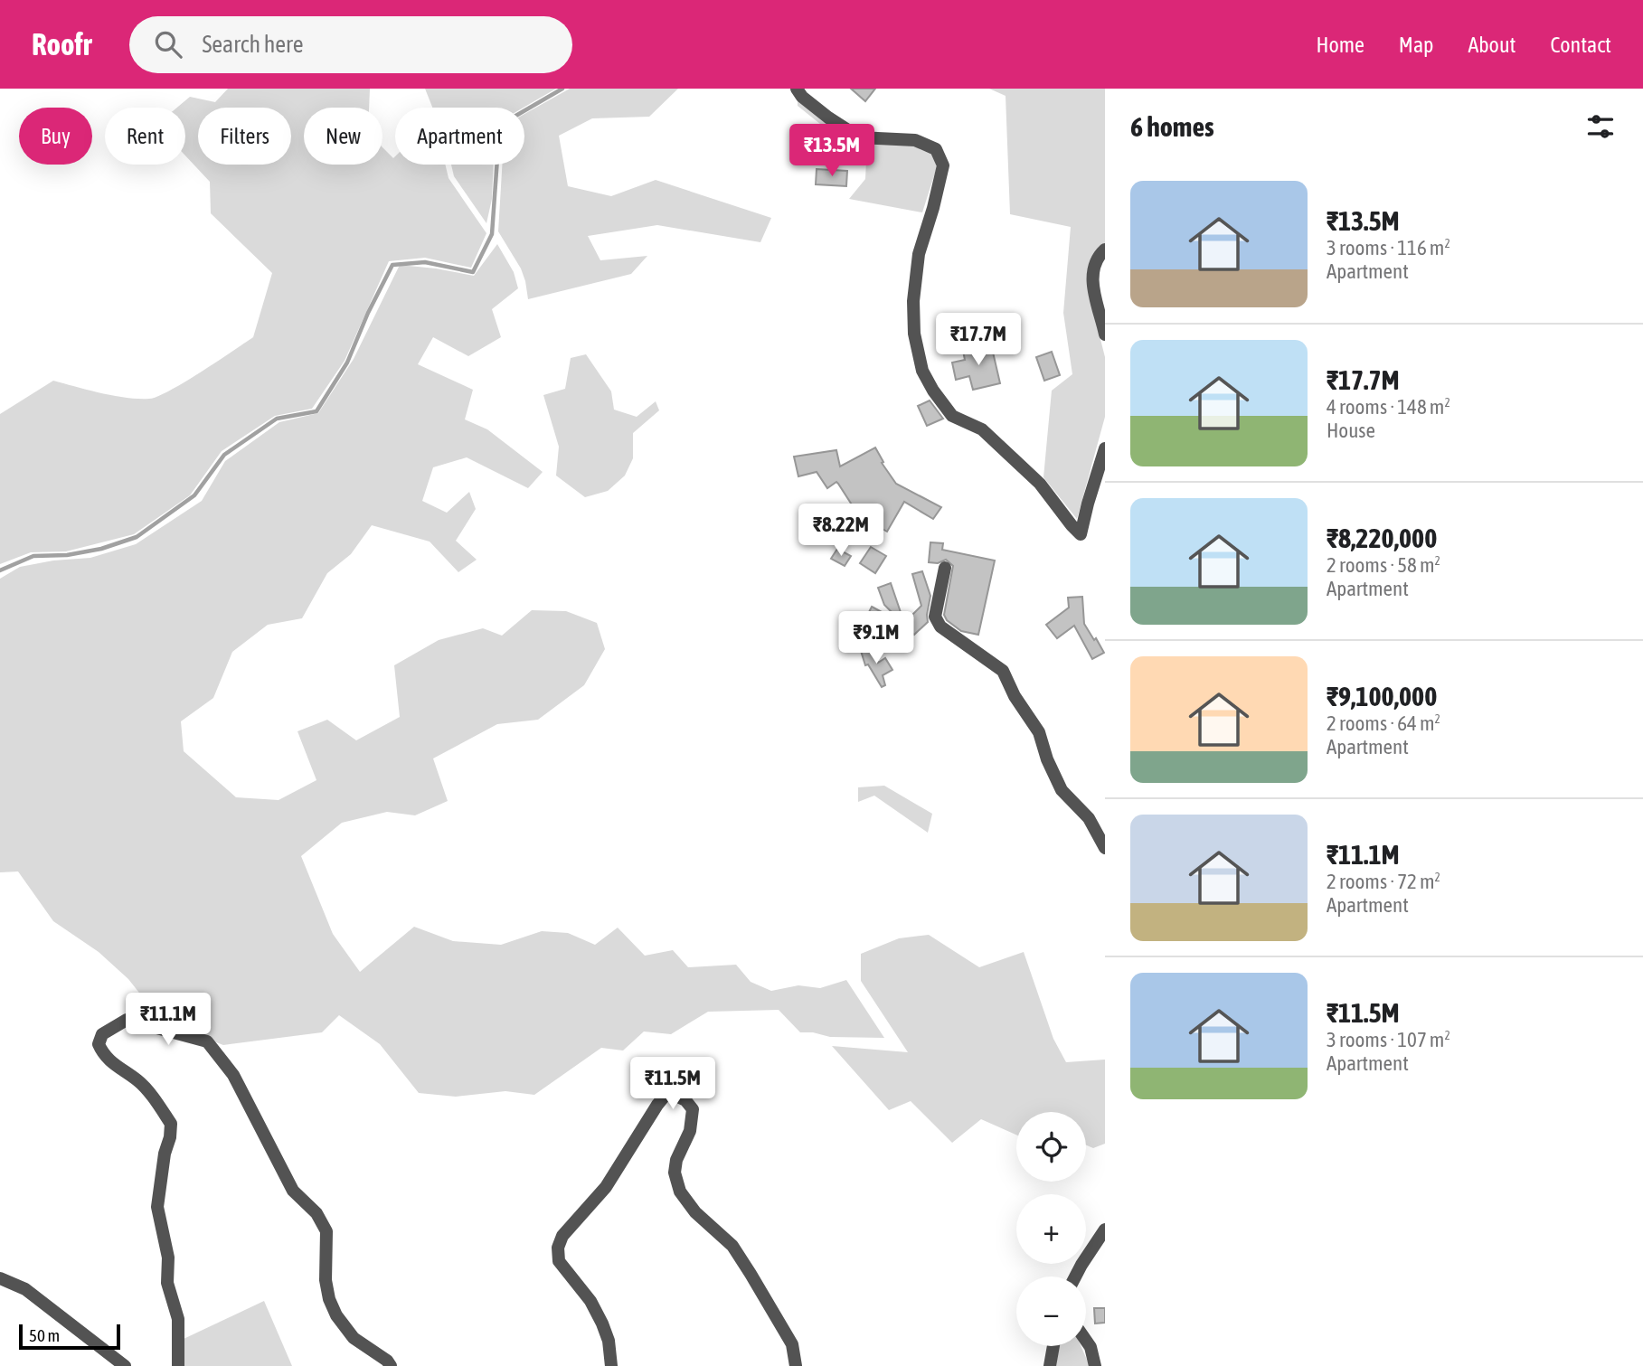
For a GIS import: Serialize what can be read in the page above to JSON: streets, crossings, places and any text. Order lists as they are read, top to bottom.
{
  "scale_bar": "50 m",
  "page": {
    "header": "Roofr",
    "search": "Search here",
    "nav": [
      "Home",
      "Map",
      "About",
      "Contact"
    ],
    "heading": "6 homes",
    "chip": [
      "Buy",
      "Rent",
      "Filters",
      "New",
      "Apartment"
    ],
    "price": [
      "₹13.5M",
      "₹17.7M",
      "₹8.22M",
      "₹9.1M",
      "₹11.1M",
      "₹11.5M"
    ],
    "list": [
      {
        "name": "₹13.5M",
        "note": "3 rooms · 116 m² · Apartment"
      },
      {
        "name": "₹17.7M",
        "note": "4 rooms · 148 m² · House"
      },
      {
        "name": "₹8,220,000",
        "note": "2 rooms · 58 m² · Apartment"
      },
      {
        "name": "₹9,100,000",
        "note": "2 rooms · 64 m² · Apartment"
      },
      {
        "name": "₹11.1M",
        "note": "2 rooms · 72 m² · Apartment"
      },
      {
        "name": "₹11.5M",
        "note": "3 rooms · 107 m² · Apartment"
      }
    ],
    "map_buttons": ["+", "−"],
    "scale": "50 m"
  }
}
